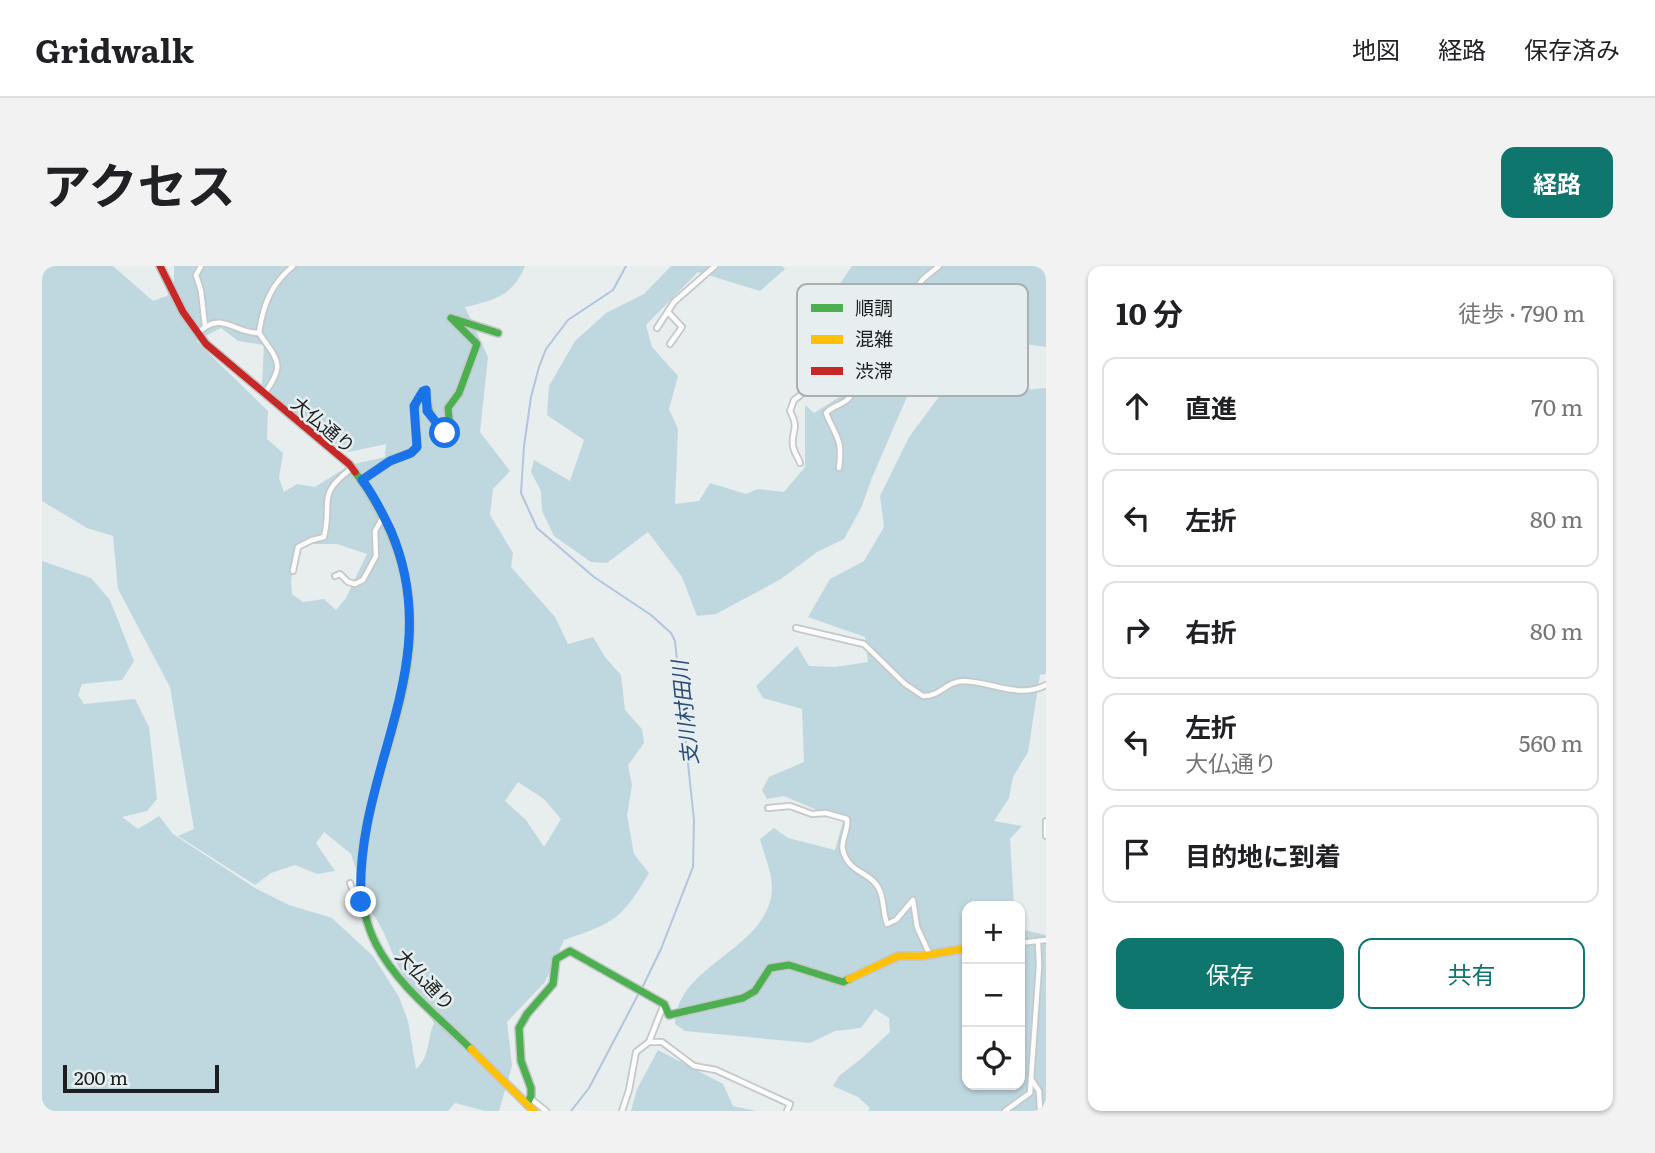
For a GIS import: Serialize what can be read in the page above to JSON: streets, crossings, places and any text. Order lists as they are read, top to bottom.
{
  "streets": {
    "street": ["大仏通り"]
  },
  "water": ["支川村田川"],
  "legend": ["順調", "混雑", "渋滞"],
  "scale_bar": "200 m",
  "page": {
    "header": "Gridwalk",
    "nav": ["地図", "経路", "保存済み"],
    "title": "アクセス",
    "buttons": [
      "経路",
      ["保存", "共有"]
    ],
    "heading": ["10 分", "徒歩 · 790 m"],
    "list": [
      ["直進", "70 m"],
      ["左折", "80 m"],
      ["右折", "80 m"],
      ["左折", "大仏通り", "560 m"],
      "目的地に到着"
    ],
    "map_buttons": ["+", "−"],
    "scale": "200 m"
  }
}
